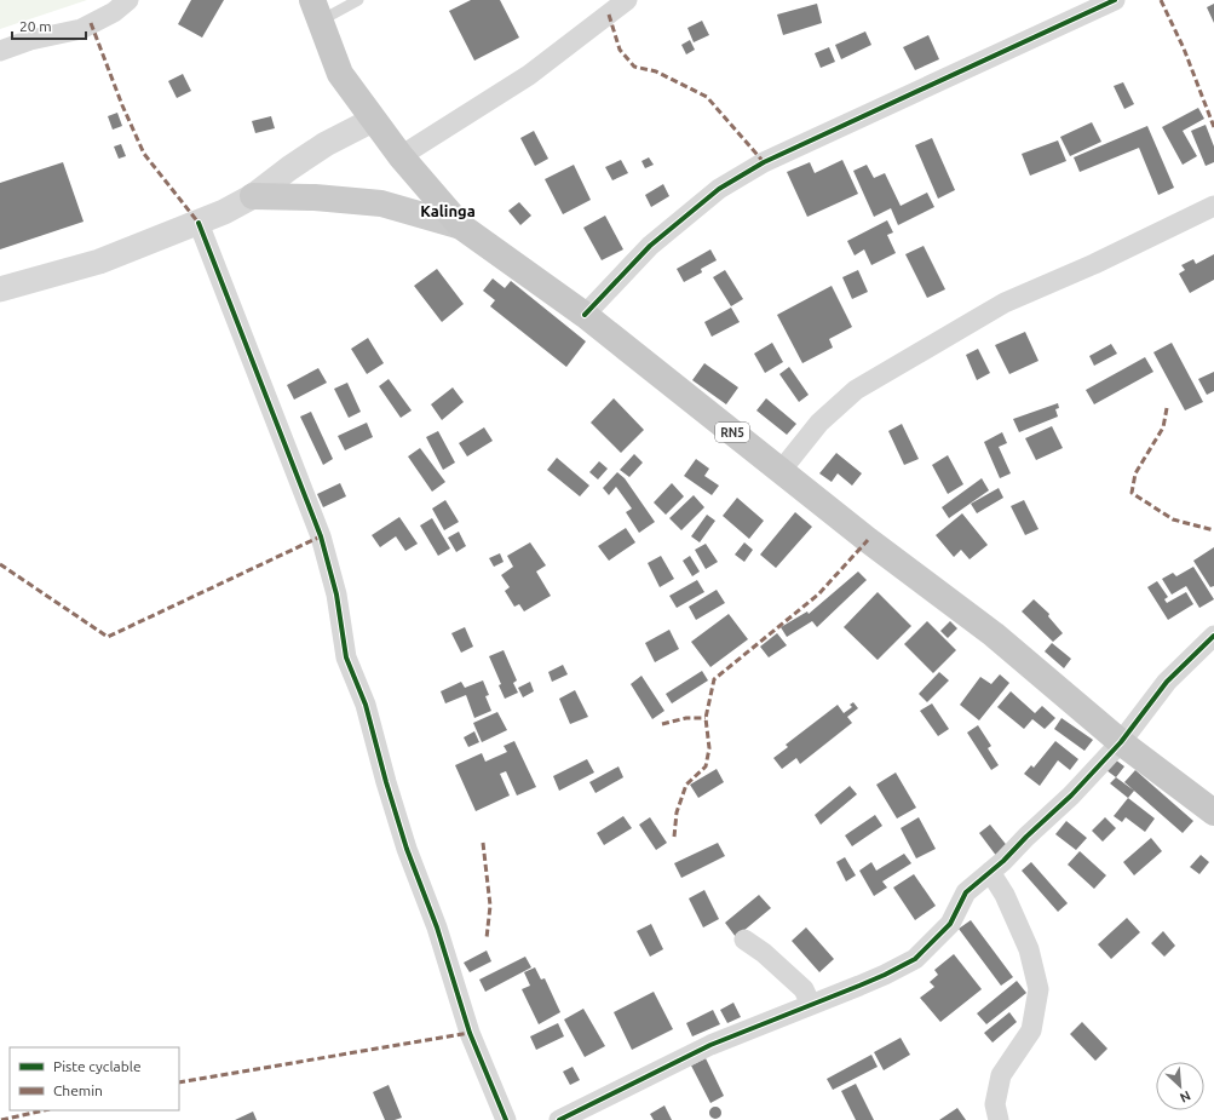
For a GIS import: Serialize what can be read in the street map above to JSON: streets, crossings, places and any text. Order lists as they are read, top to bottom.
{
  "streets": {
    "highway": ["RN5"]
  },
  "districts": ["Kalinga"],
  "legend": ["Piste cyclable", "Chemin"],
  "scale_bar": "20 m",
  "north": "bottom right"
}
